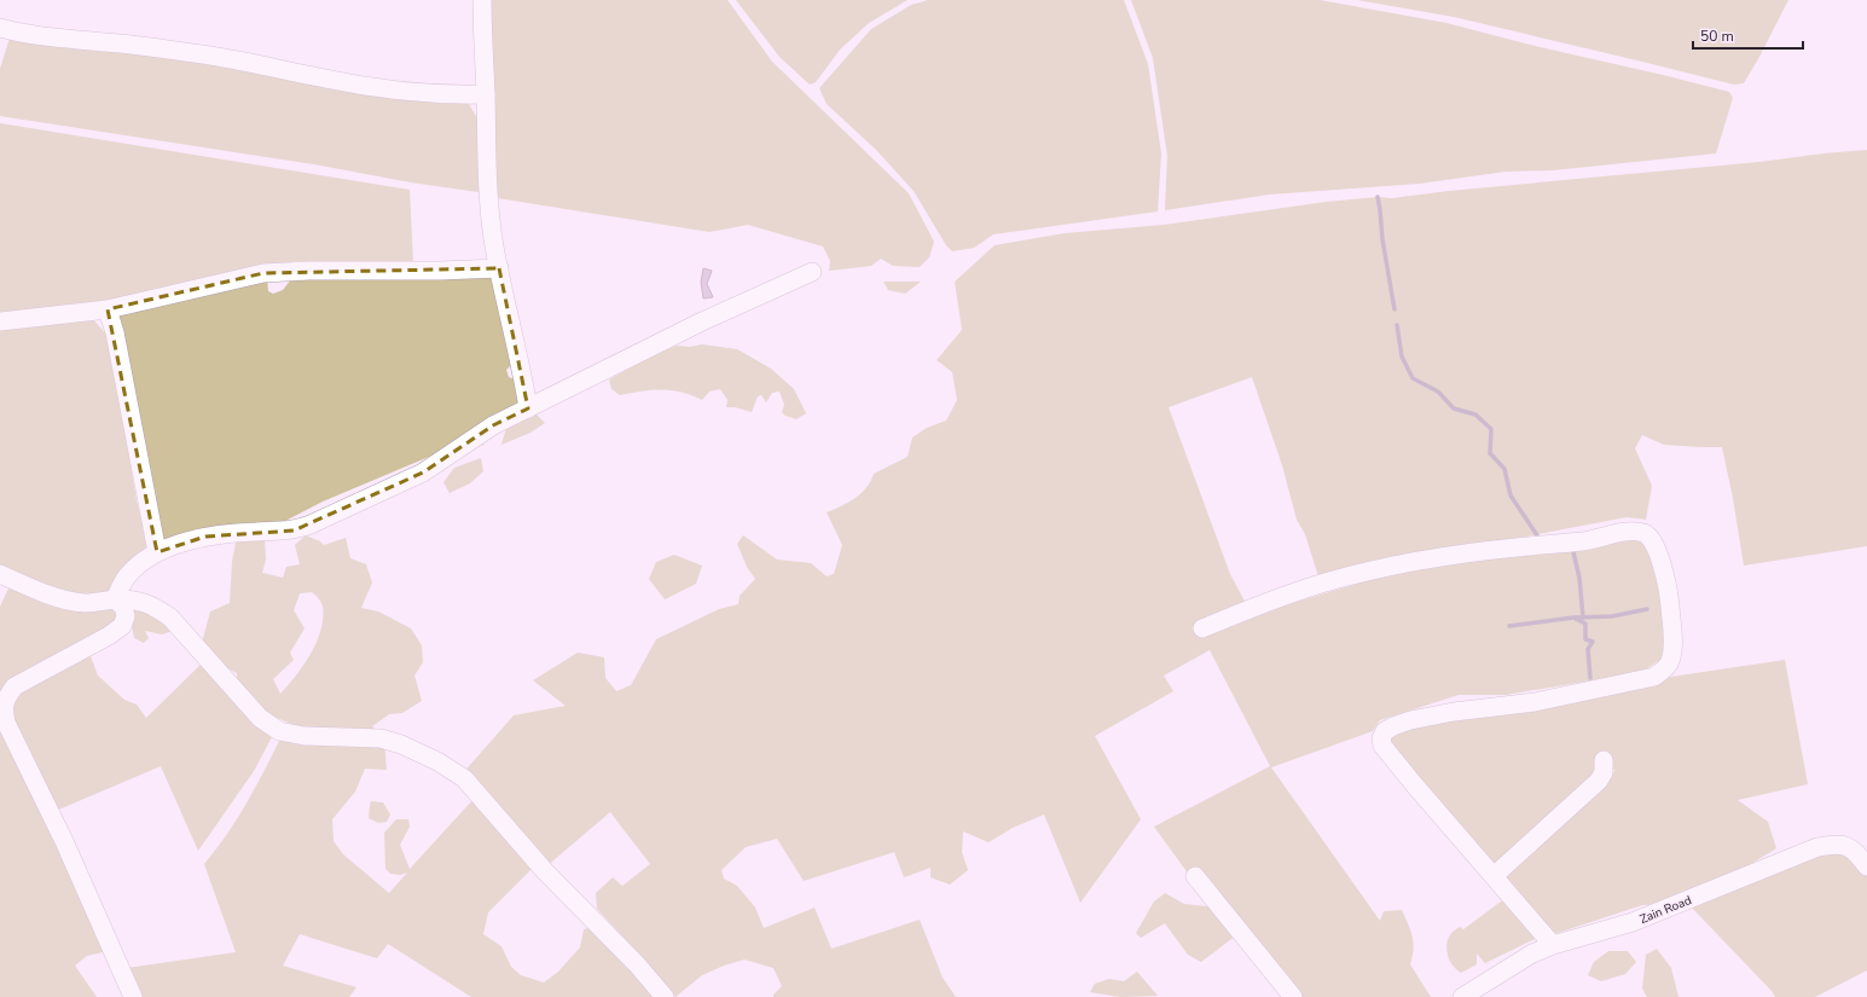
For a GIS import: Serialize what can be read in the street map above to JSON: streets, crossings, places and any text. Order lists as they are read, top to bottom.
{
  "streets": {
    "street": ["Zain Road"]
  },
  "scale_bar": "50 m"
}
